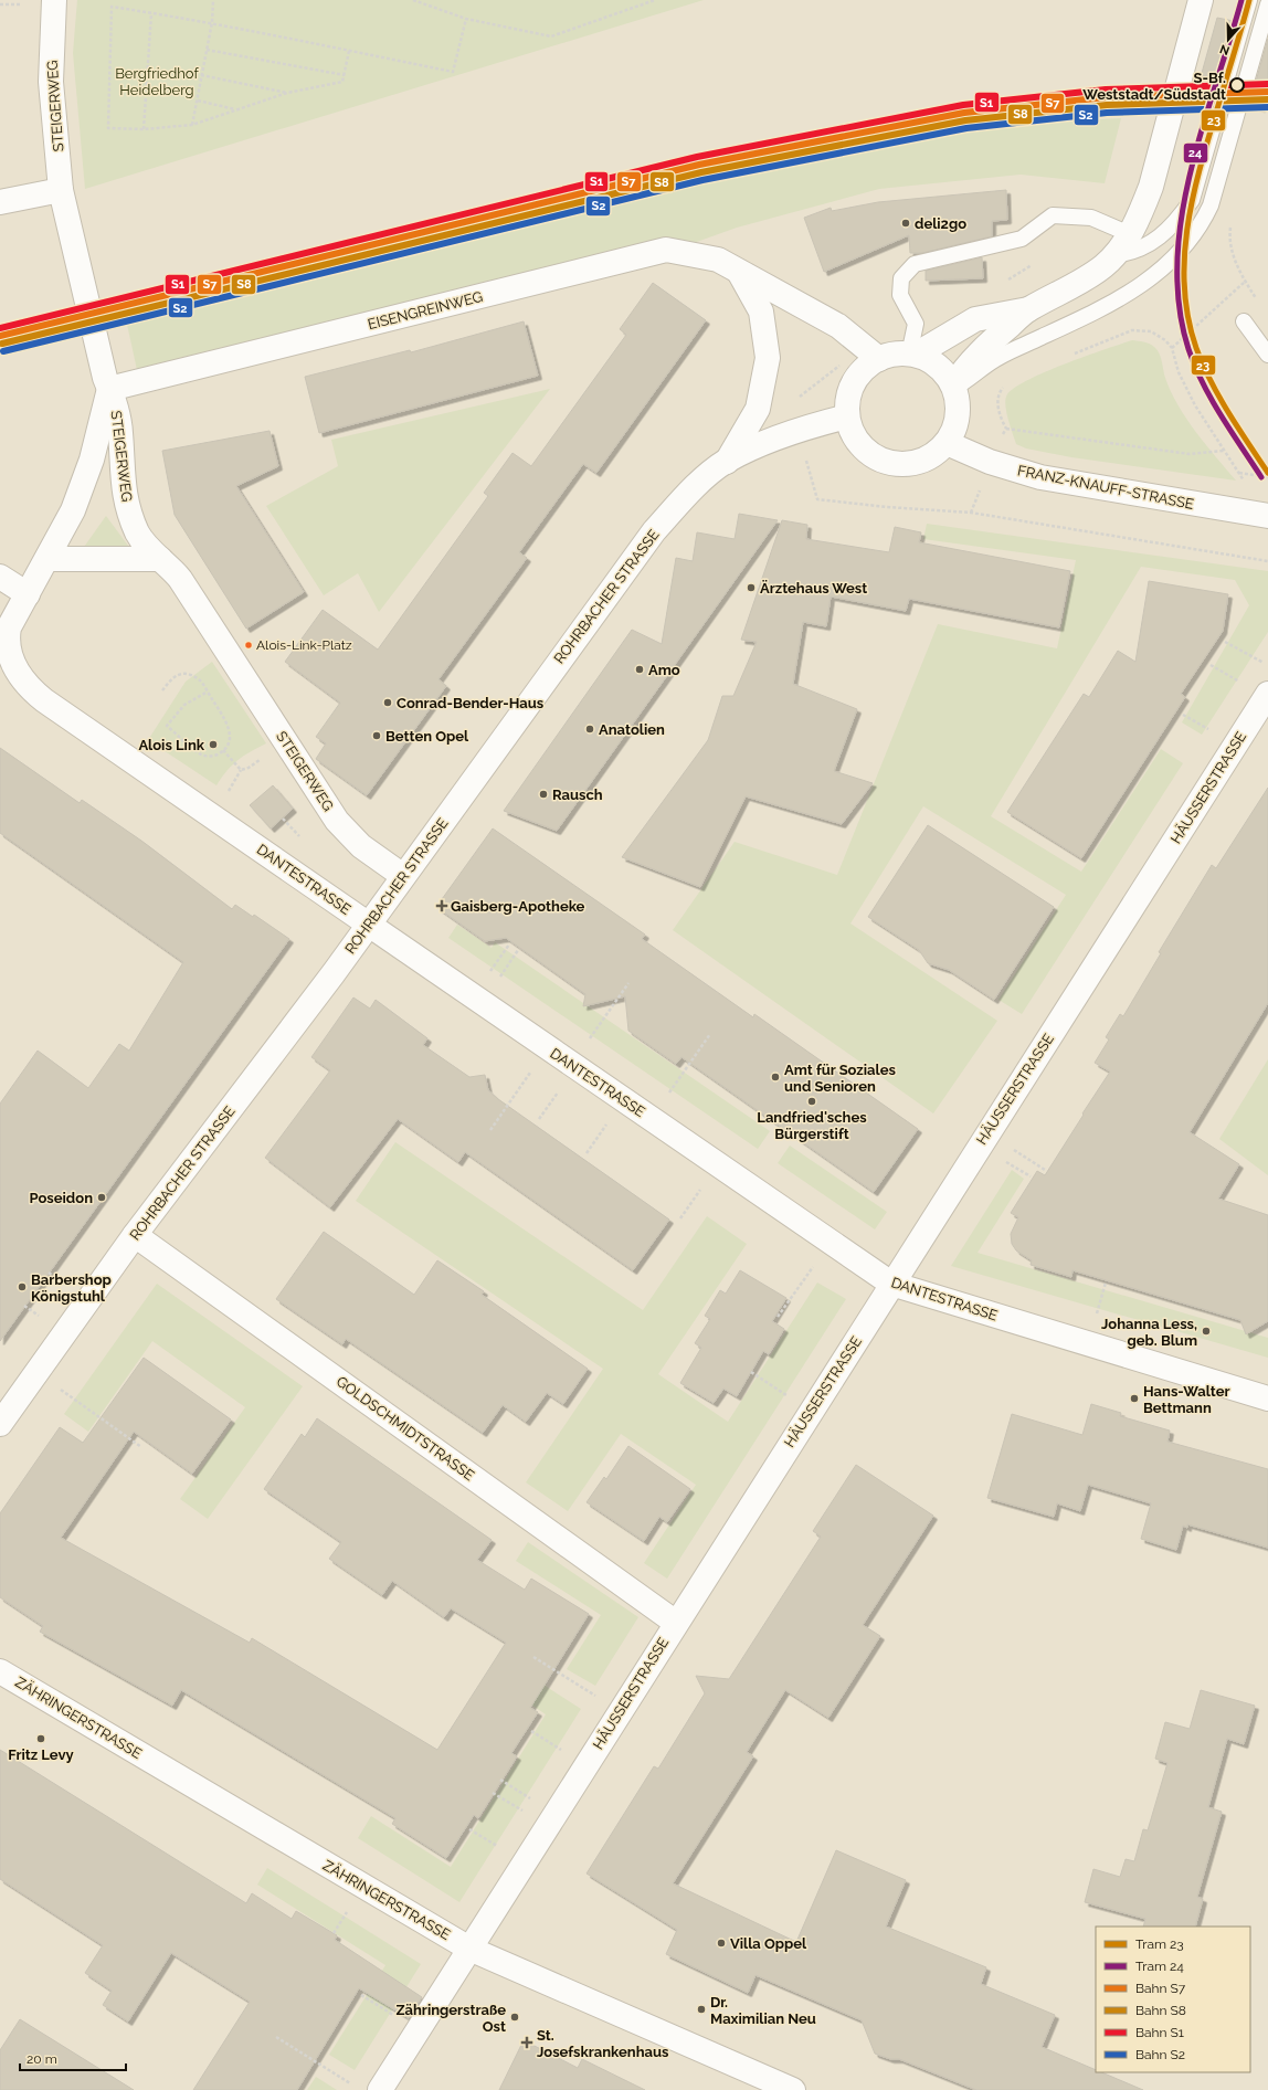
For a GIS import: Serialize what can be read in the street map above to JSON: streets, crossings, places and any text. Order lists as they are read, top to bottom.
{
  "streets": {
    "street": [
      "STEIGERWEG",
      "EISENGREINWEG",
      "FRANZ-KNAUFF-STRASSE",
      "ROHRBACHER STRASSE",
      "HÄUSSERSTRASSE",
      "DANTESTRASSE",
      "GOLDSCHMIDTSTRASSE",
      "ZÄHRINGERSTRASSE"
    ]
  },
  "crossings": [
    ["STEIGERWEG", "EISENGREINWEG"],
    ["STEIGERWEG", "ROHRBACHER STRASSE"],
    ["EISENGREINWEG", "FRANZ-KNAUFF-STRASSE"],
    ["EISENGREINWEG", "ROHRBACHER STRASSE"],
    ["FRANZ-KNAUFF-STRASSE", "ROHRBACHER STRASSE"],
    ["ROHRBACHER STRASSE", "DANTESTRASSE"],
    ["ROHRBACHER STRASSE", "GOLDSCHMIDTSTRASSE"],
    ["HÄUSSERSTRASSE", "DANTESTRASSE"],
    ["HÄUSSERSTRASSE", "GOLDSCHMIDTSTRASSE"],
    ["HÄUSSERSTRASSE", "ZÄHRINGERSTRASSE"]
  ],
  "parks": ["Bergfriedhof Heidelberg"],
  "places": {
    "other": [
      "S-Bf. Weststadt/Südstadt",
      "deli2go",
      "Ärztehaus West",
      "Alois-Link-Platz",
      "Amo",
      "Conrad-Bender-Haus",
      "Anatolien",
      "Betten Opel",
      "Alois Link",
      "Rausch",
      "Amt für Soziales und Senioren",
      "Landfried'sches Bürgerstift",
      "Poseidon",
      "Barbershop Königstuhl",
      "Johanna Less, geb. Blum",
      "Hans-Walter Bettmann",
      "Fritz Levy",
      "Villa Oppel",
      "Dr. Maximilian Neu",
      "Zähringerstraße Ost"
    ],
    "health": ["Gaisberg-Apotheke", "St. Josefskrankenhaus"]
  },
  "lines": [
    "tram line 23",
    "tram line 24",
    "rail line S1",
    "rail line S7",
    "rail line S8",
    "rail line S2"
  ],
  "legend": [
    "Tram 23",
    "Tram 24",
    "Bahn S7",
    "Bahn S8",
    "Bahn S1",
    "Bahn S2"
  ],
  "scale_bar": "20 m",
  "north": "bottom"
}
